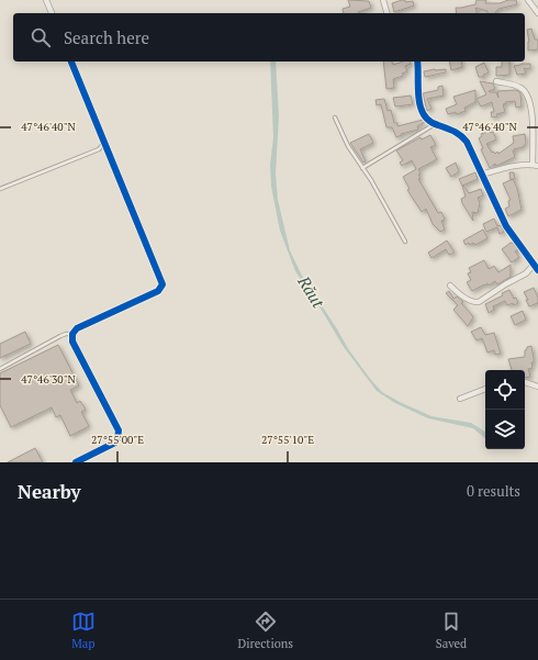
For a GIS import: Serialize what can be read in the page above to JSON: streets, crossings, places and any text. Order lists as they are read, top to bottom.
{
  "water": ["Răut"],
  "page": {
    "search": "Search here",
    "heading": ["Nearby", "0 results"],
    "nav": ["Map", "Directions", "Saved"]
  },
  "coordinates": [
    "47°46'40\"N",
    "47°46'30\"N",
    "27°55'00\"E",
    "27°55'10\"E"
  ]
}
